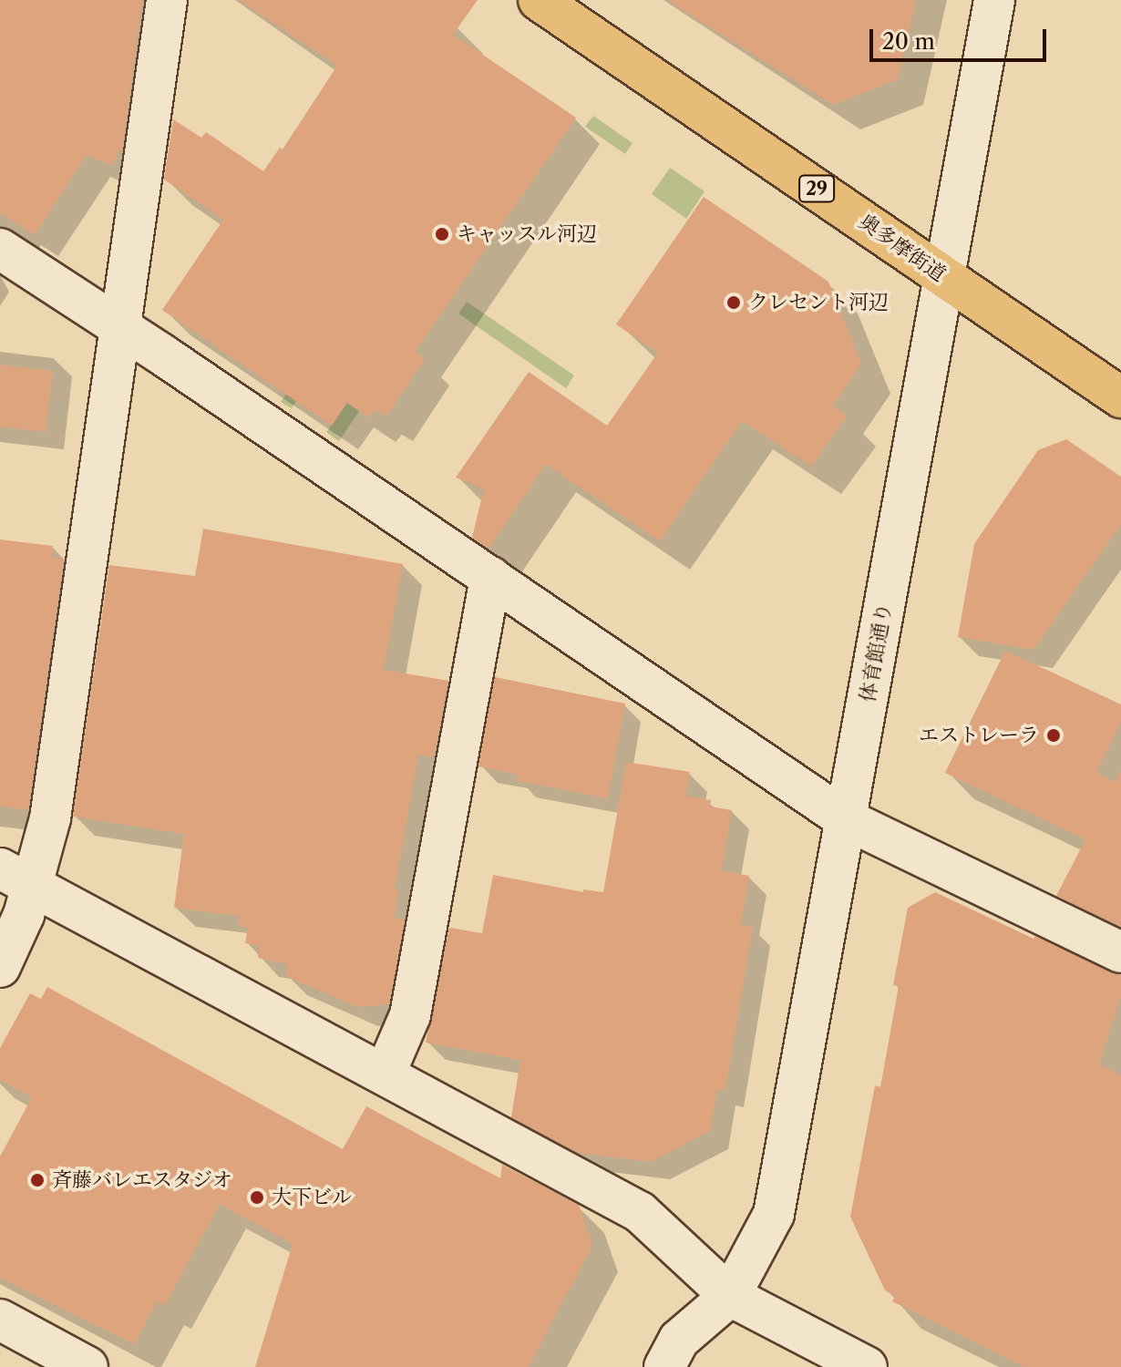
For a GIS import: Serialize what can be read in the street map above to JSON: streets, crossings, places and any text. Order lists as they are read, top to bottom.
{
  "streets": {
    "main road": ["29", "奥多摩街道"],
    "street": ["体育館通り"]
  },
  "crossings": [
    ["奥多摩街道", "体育館通り"]
  ],
  "places": [
    "キャッスル河辺",
    "クレセント河辺",
    "エストレーラ",
    "斉藤バレエスタジオ",
    "大下ビル"
  ],
  "scale_bar": "20 m"
}
